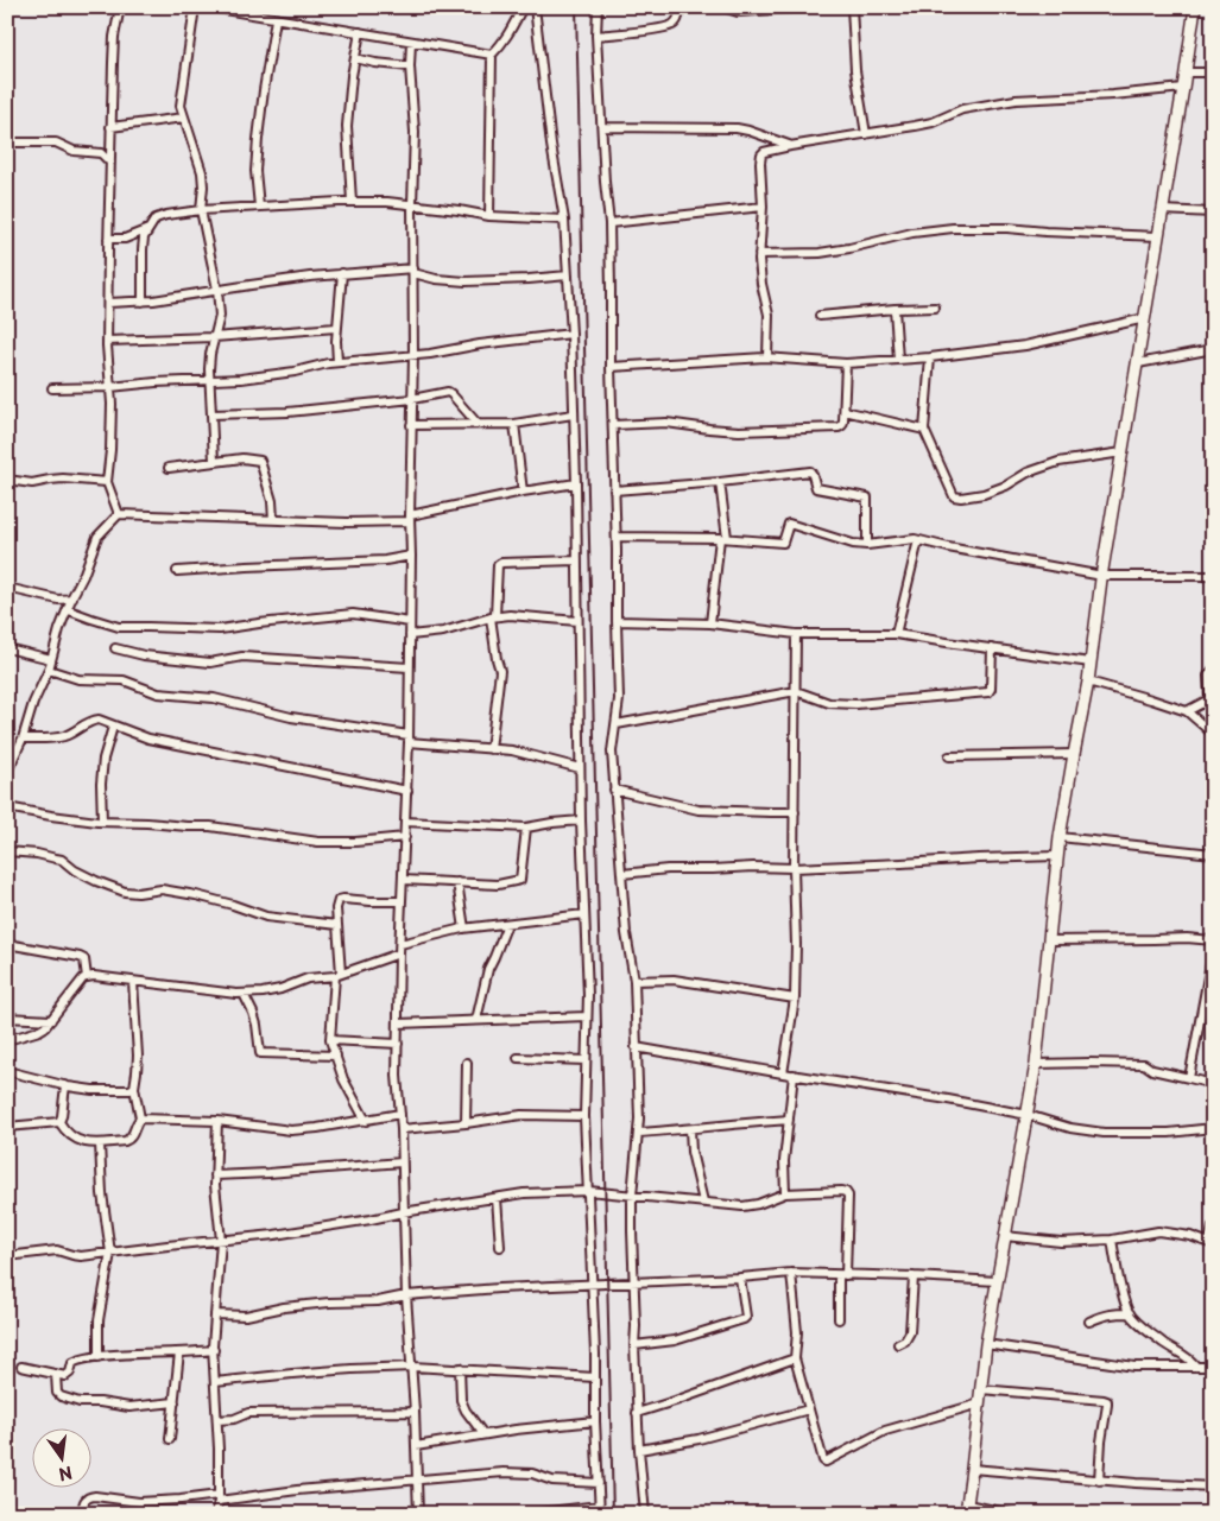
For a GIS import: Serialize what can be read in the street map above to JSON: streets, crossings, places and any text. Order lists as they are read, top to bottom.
{
  "north": "bottom"
}
